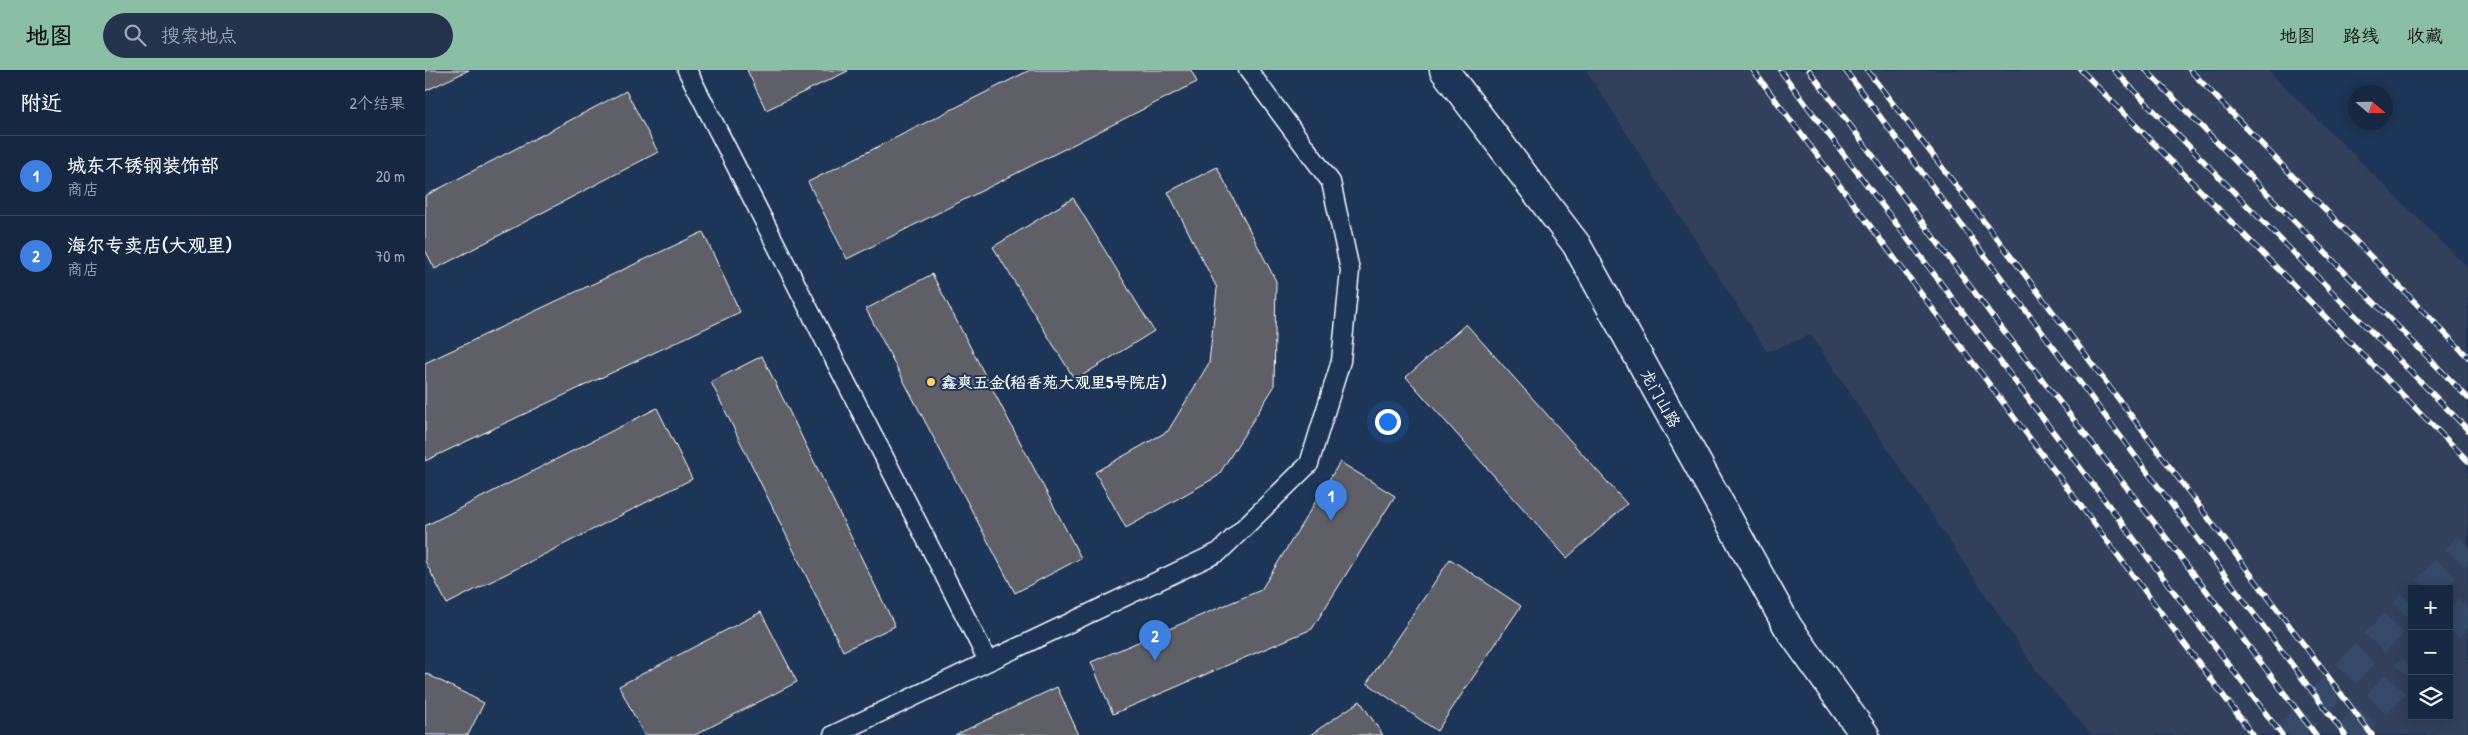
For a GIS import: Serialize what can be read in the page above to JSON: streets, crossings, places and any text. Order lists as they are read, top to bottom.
{
  "streets": {
    "street": ["龙门山路"]
  },
  "places": ["鑫爽五金(稻香苑大观里5号院店)"],
  "north": "right",
  "page": {
    "header": "地图",
    "search": "搜索地点",
    "nav": ["地图", "路线", "收藏"],
    "heading": ["附近", "2个结果"],
    "list": [
      {
        "mark": "1",
        "name": "城东不锈钢装饰部",
        "note": "商店",
        "value": "20 m"
      },
      {
        "mark": "2",
        "name": "海尔专卖店(大观里)",
        "note": "商店",
        "value": "70 m"
      }
    ],
    "pins": ["1", "2"],
    "map_buttons": ["+", "−"]
  }
}
